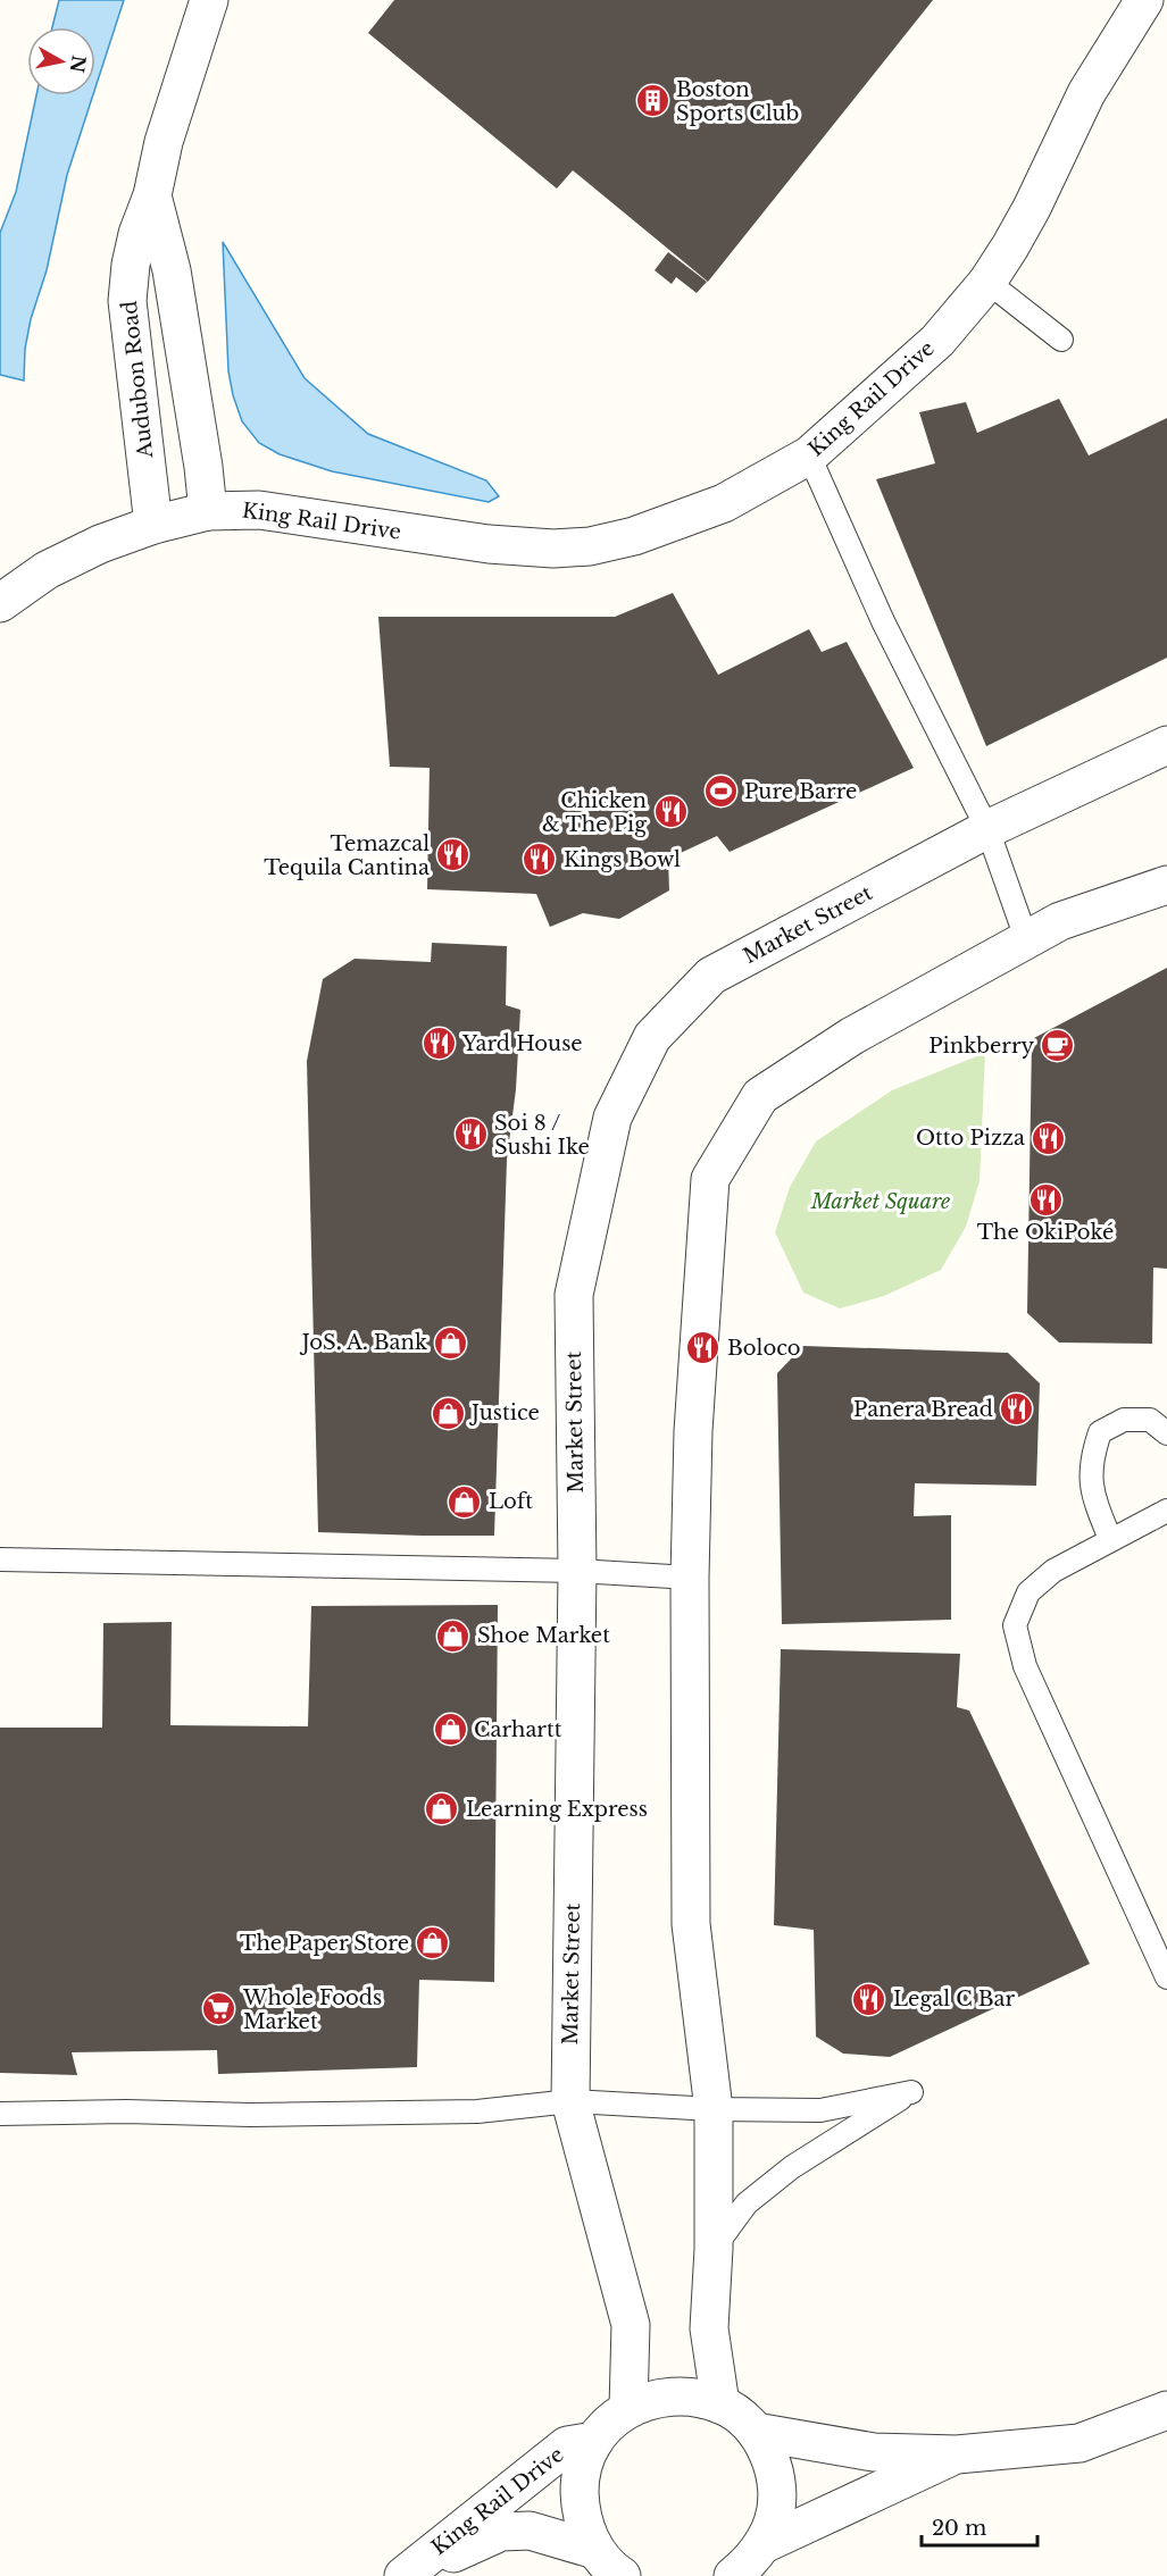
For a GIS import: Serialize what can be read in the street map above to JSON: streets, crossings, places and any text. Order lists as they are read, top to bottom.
{
  "streets": {
    "street": ["Audubon Road", "King Rail Drive", "Market Street"]
  },
  "crossings": [
    ["Audubon Road", "King Rail Drive"]
  ],
  "parks": ["Market Square"],
  "places": {
    "building": ["Boston Sports Club"],
    "sports": ["Pure Barre"],
    "restaurant": [
      "Chicken & The Pig",
      "Temazcal Tequila Cantina",
      "Kings Bowl",
      "Yard House",
      "Soi 8 / Sushi Ike",
      "Otto Pizza",
      "The OkiPoké",
      "Boloco",
      "Panera Bread",
      "Legal C Bar"
    ],
    "cafe": ["Pinkberry"],
    "shop": [
      "JoS. A. Bank",
      "Justice",
      "Loft",
      "Shoe Market",
      "Carhartt",
      "Learning Express",
      "The Paper Store"
    ],
    "supermarket": ["Whole Foods Market"]
  },
  "scale_bar": "20 m",
  "north": "right"
}
